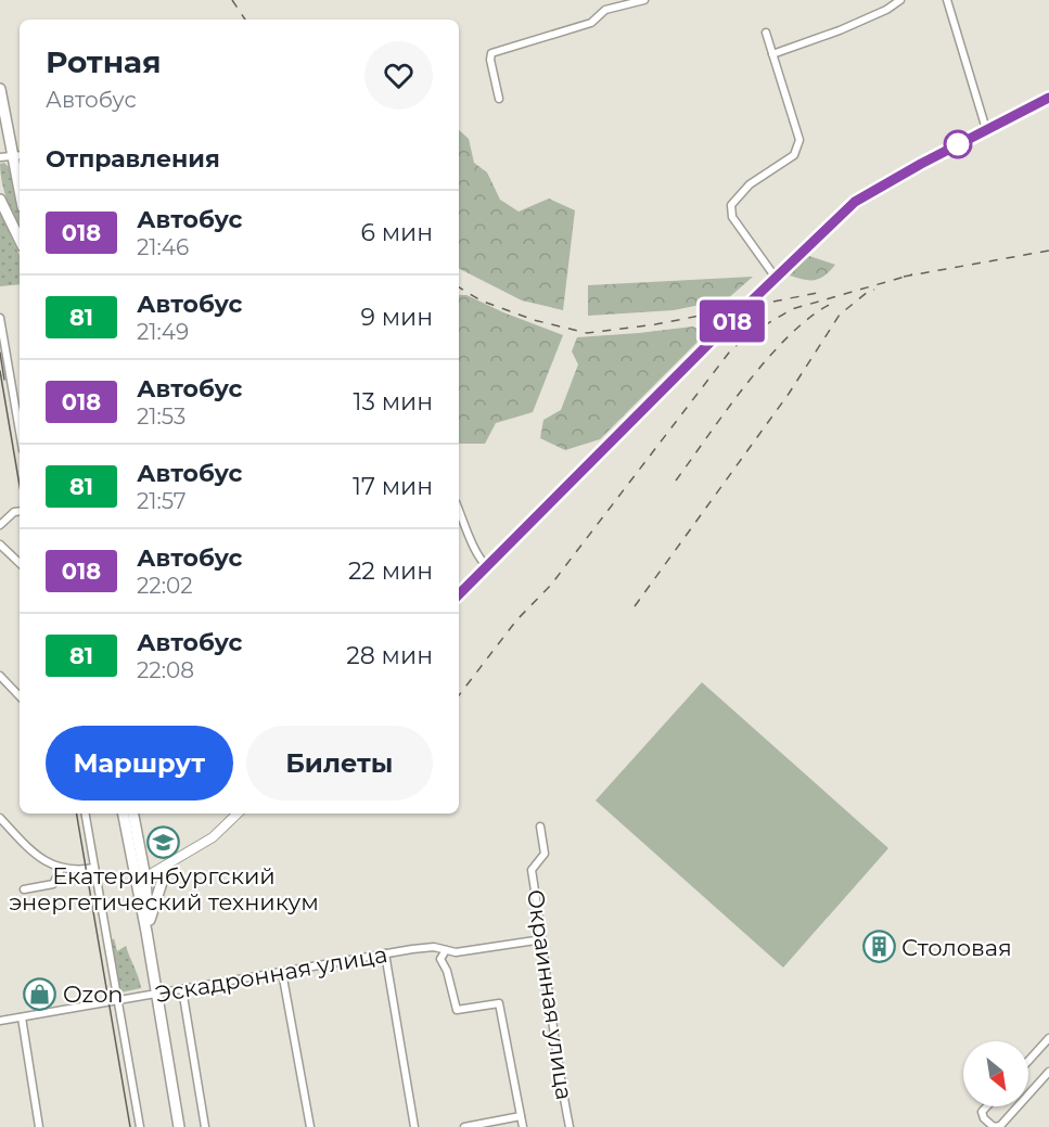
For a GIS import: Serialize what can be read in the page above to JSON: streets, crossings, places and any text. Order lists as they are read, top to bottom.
{
  "streets": {
    "street": ["Эскадронная улица", "Окраинная улица"]
  },
  "crossings": [
    ["Эскадронная улица", "Окраинная улица"]
  ],
  "places": {
    "school or university": ["Екатеринбургский энергетический техникум"],
    "building": ["Столовая"],
    "shop": ["Ozon"]
  },
  "lines": ["bus line 018"],
  "north": "bottom right",
  "page": {
    "on_map": "018",
    "heading": [
      ["Ротная", "Автобус"],
      "Отправления"
    ],
    "list": [
      {
        "mark": "018",
        "name": "Автобус",
        "note": "21:46",
        "value": "6 мин"
      },
      {
        "mark": "81",
        "name": "Автобус",
        "note": "21:49",
        "value": "9 мин"
      },
      {
        "mark": "018",
        "name": "Автобус",
        "note": "21:53",
        "value": "13 мин"
      },
      {
        "mark": "81",
        "name": "Автобус",
        "note": "21:57",
        "value": "17 мин"
      },
      {
        "mark": "018",
        "name": "Автобус",
        "note": "22:02",
        "value": "22 мин"
      },
      {
        "mark": "81",
        "name": "Автобус",
        "note": "22:08",
        "value": "28 мин"
      }
    ],
    "buttons": ["Маршрут", "Билеты"]
  }
}
